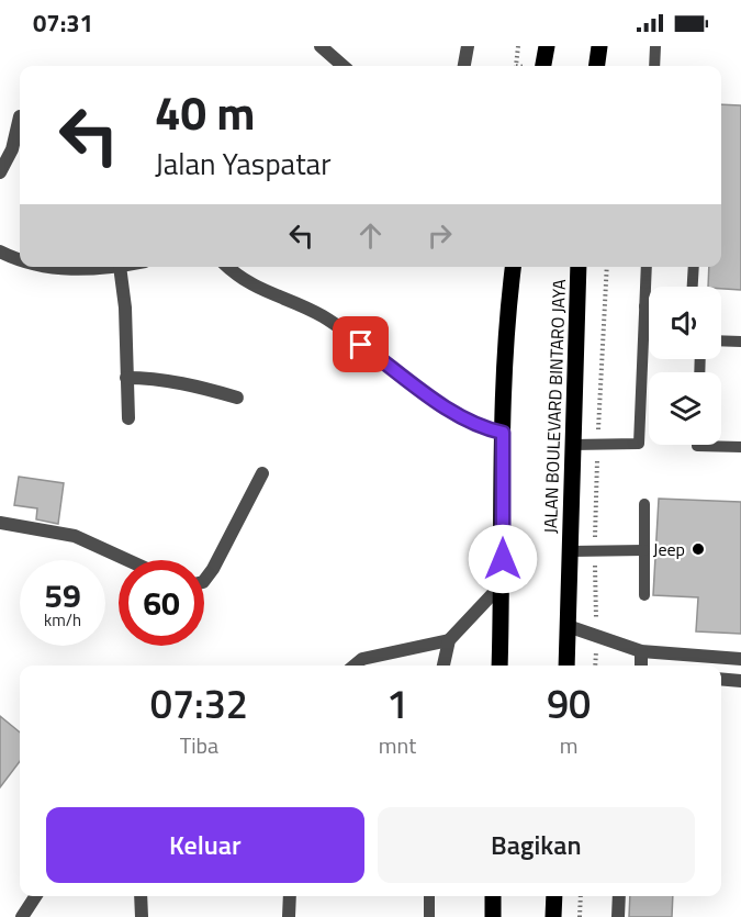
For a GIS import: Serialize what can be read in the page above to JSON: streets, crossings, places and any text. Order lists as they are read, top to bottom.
{
  "streets": {
    "main road": ["JALAN BOULEVARD BINTARO JAYA"]
  },
  "places": ["Jeep"],
  "page": {
    "status": "07:31",
    "turn": ["40 m", "Jalan Yaspatar"],
    "speed": "59 km/h",
    "limit": "60",
    "eta": [
      "07:32",
      "Tiba",
      "1",
      "mnt",
      "90",
      "m"
    ],
    "buttons": ["Keluar", "Bagikan"]
  }
}
